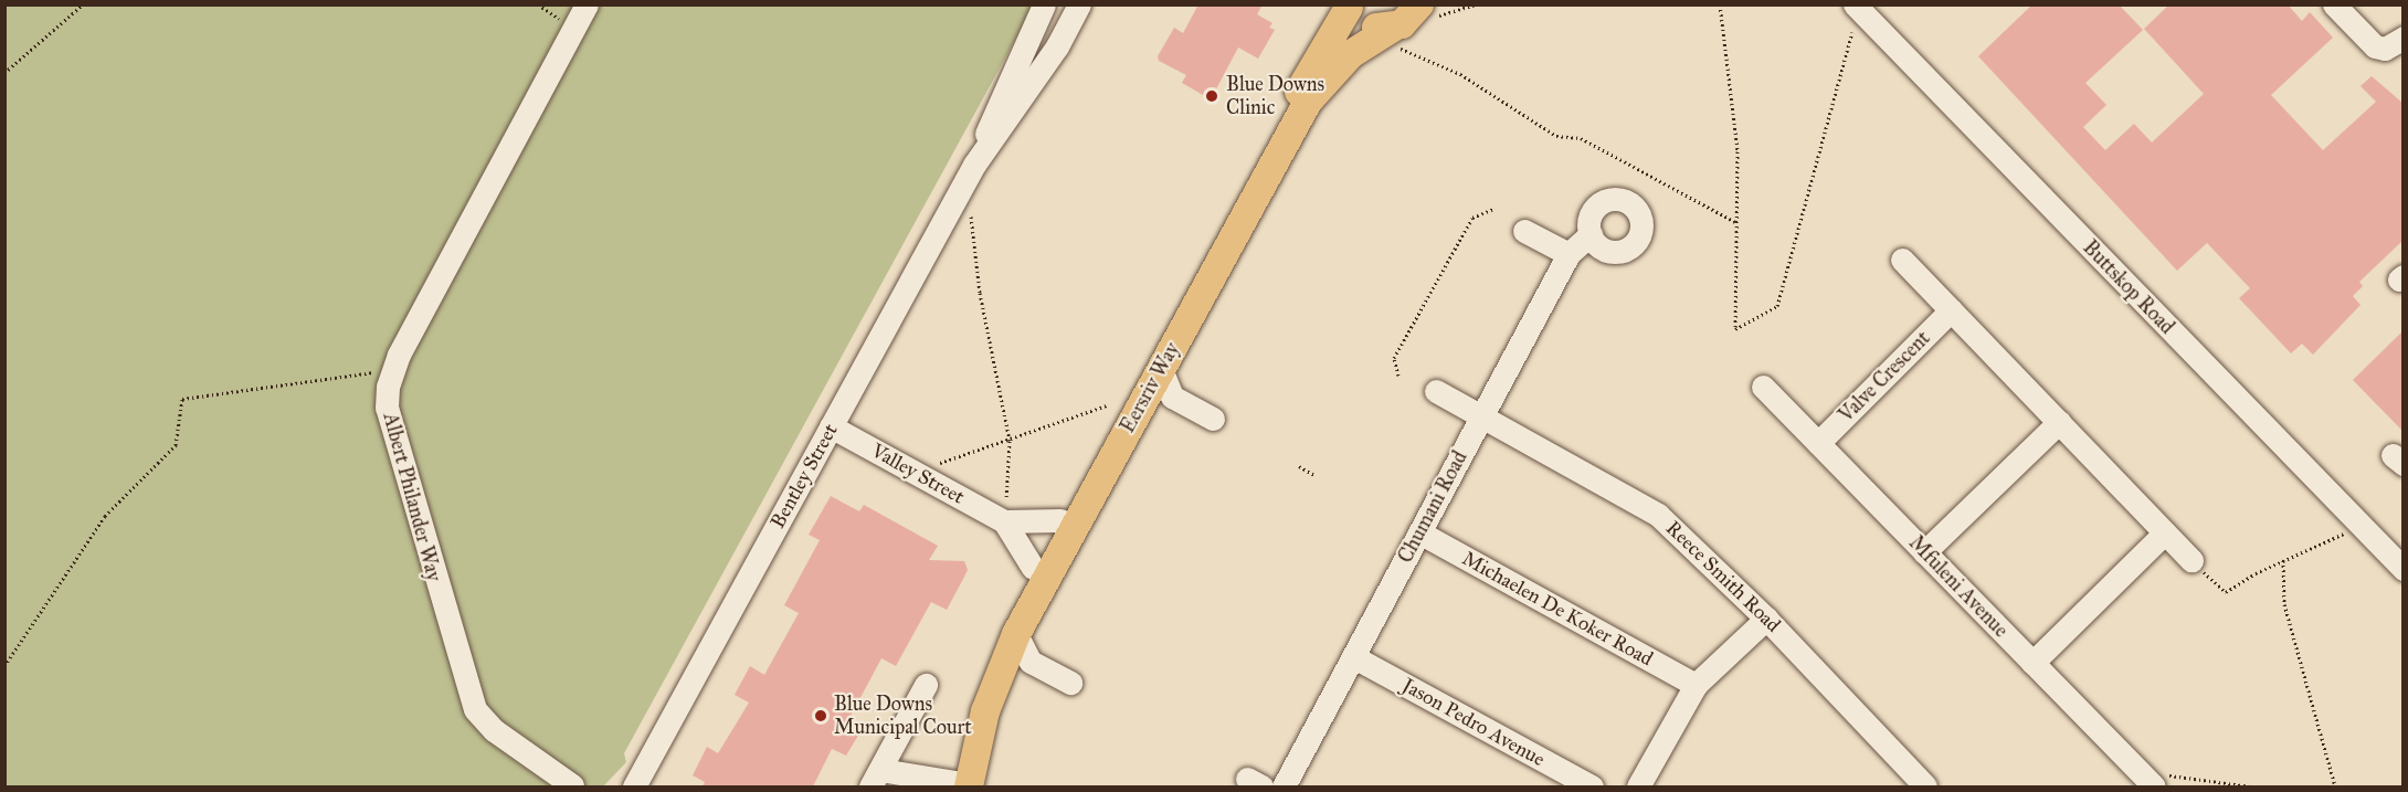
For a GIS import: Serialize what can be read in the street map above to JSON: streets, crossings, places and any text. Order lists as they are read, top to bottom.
{
  "streets": {
    "main road": ["Eersriv Way"],
    "street": [
      "Buttskop Road",
      "Valve Crescent",
      "Valley Street",
      "Bentley Street",
      "Albert Philander Way",
      "Chumani Road",
      "Reece Smith Road",
      "Mfuleni Avenue",
      "Michaelen De Koker Road",
      "Jason Pedro Avenue"
    ]
  },
  "crossings": [
    ["Valve Crescent", "Mfuleni Avenue"],
    ["Eersriv Way", "Valley Street"],
    ["Valley Street", "Bentley Street"],
    ["Chumani Road", "Reece Smith Road"],
    ["Chumani Road", "Michaelen De Koker Road"],
    ["Chumani Road", "Jason Pedro Avenue"]
  ],
  "places": ["Blue Downs Clinic", "Blue Downs Municipal Court"]
}
